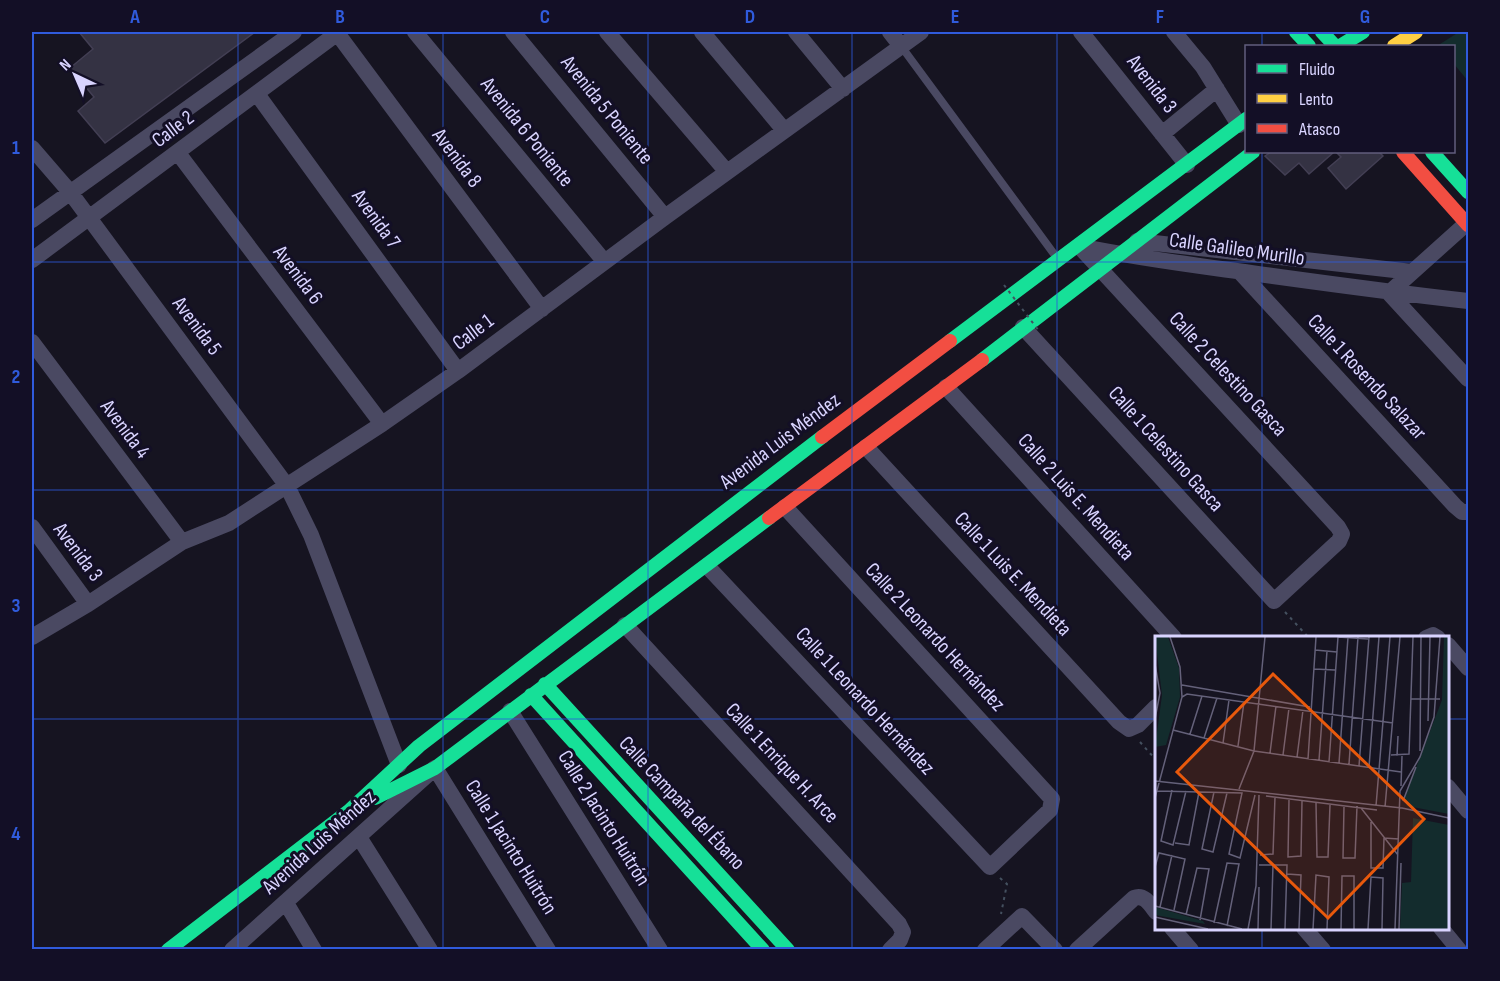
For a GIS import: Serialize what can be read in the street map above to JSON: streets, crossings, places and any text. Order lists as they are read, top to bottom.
{
  "streets": {
    "main road": ["Avenida Luis Méndez", "Calle Campaña del Ébano"],
    "street": [
      "Avenida 3",
      "Avenida 5 Poniente",
      "Calle 2",
      "Avenida 6 Poniente",
      "Avenida 8",
      "Avenida 7",
      "Calle Galileo Murillo",
      "Avenida 6",
      "Avenida 5",
      "Calle 1",
      "Calle 2 Celestino Gasca",
      "Calle 1 Rosendo Salazar",
      "Avenida 4",
      "Calle 1 Celestino Gasca",
      "Calle 2 Luis E. Mendieta",
      "Calle 1 Luis E. Mendieta",
      "Calle 2 Leonardo Hernández",
      "Calle 1 Leonardo Hernández",
      "Calle 1 Enrique H. Arce",
      "Calle 2 Jacinto Huitrón",
      "Calle 1 Jacinto Huitrón"
    ]
  },
  "crossings": [
    ["Avenida 3", "Calle 1"],
    ["Avenida 3", "Avenida Luis Méndez"],
    ["Avenida 5 Poniente", "Calle 1"],
    ["Calle 2", "Avenida 8"],
    ["Calle 2", "Avenida 7"],
    ["Calle 2", "Avenida 6"],
    ["Calle 2", "Avenida 5"],
    ["Avenida 6 Poniente", "Calle 1"],
    ["Avenida 8", "Calle 1"],
    ["Avenida 7", "Calle 1"],
    ["Calle Galileo Murillo", "Calle 2 Celestino Gasca"],
    ["Calle Galileo Murillo", "Calle 1 Rosendo Salazar"],
    ["Calle Galileo Murillo", "Avenida Luis Méndez"],
    ["Avenida 6", "Calle 1"],
    ["Avenida 5", "Calle 1"],
    ["Avenida 5", "Avenida Luis Méndez"],
    ["Calle 1", "Avenida 4"],
    ["Calle 2 Celestino Gasca", "Avenida Luis Méndez"],
    ["Calle 2 Celestino Gasca", "Calle 1 Celestino Gasca"],
    ["Avenida Luis Méndez", "Calle 1 Celestino Gasca"],
    ["Avenida Luis Méndez", "Calle 2 Luis E. Mendieta"],
    ["Avenida Luis Méndez", "Calle 1 Luis E. Mendieta"],
    ["Avenida Luis Méndez", "Calle 2 Leonardo Hernández"],
    ["Avenida Luis Méndez", "Calle 1 Leonardo Hernández"],
    ["Avenida Luis Méndez", "Calle 1 Enrique H. Arce"],
    ["Avenida Luis Méndez", "Calle Campaña del Ébano"],
    ["Avenida Luis Méndez", "Calle 2 Jacinto Huitrón"],
    ["Avenida Luis Méndez", "Calle 1 Jacinto Huitrón"],
    ["Calle 2 Leonardo Hernández", "Calle 1 Leonardo Hernández"]
  ],
  "legend": ["Fluido", "Lento", "Atasco"],
  "north": "top left",
  "grid": {
    "columns": [
      "A",
      "B",
      "C",
      "D",
      "E",
      "F",
      "G"
    ],
    "rows": [
      "1",
      "2",
      "3",
      "4"
    ]
  }
}
